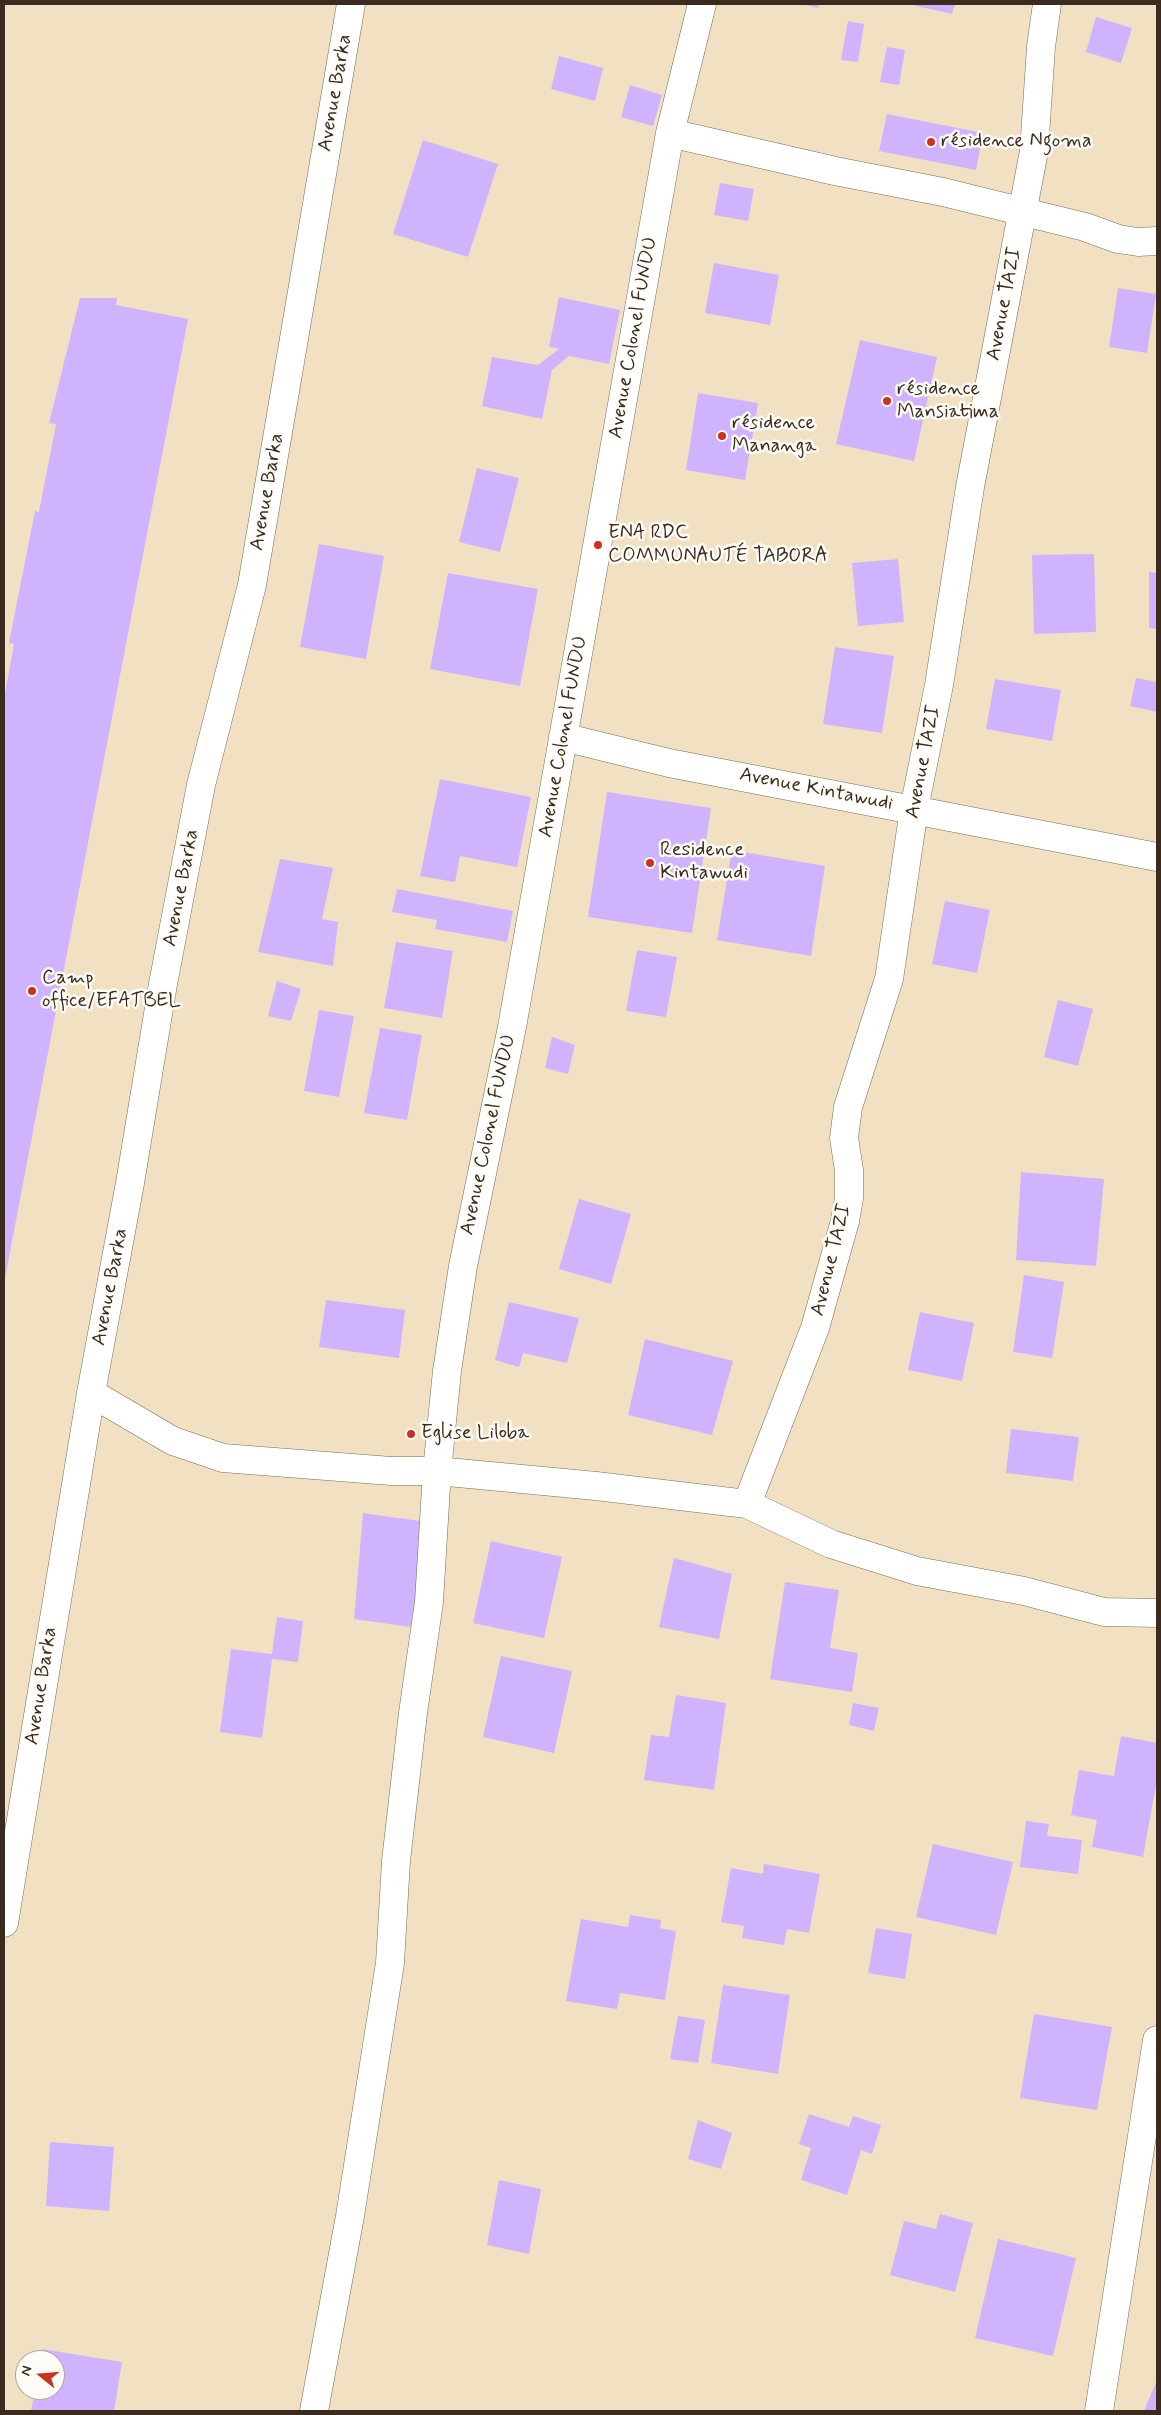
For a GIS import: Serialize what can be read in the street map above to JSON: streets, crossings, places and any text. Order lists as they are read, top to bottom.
{
  "streets": {
    "street": [
      "Avenue Barka",
      "Avenue TAZI",
      "Avenue Colonel FUNDU",
      "Avenue Kintawudi"
    ]
  },
  "crossings": [
    ["Avenue TAZI", "Avenue Kintawudi"],
    ["Avenue Colonel FUNDU", "Avenue Kintawudi"]
  ],
  "places": [
    "résidence Ngoma",
    "résidence Mansiatima",
    "résidence Mananga",
    "ENA RDC COMMUNAUTÉ TABORA",
    "Residence Kintawudi",
    "Camp office/EFATBEL",
    "Eglise Liloba"
  ],
  "north": "left"
}
